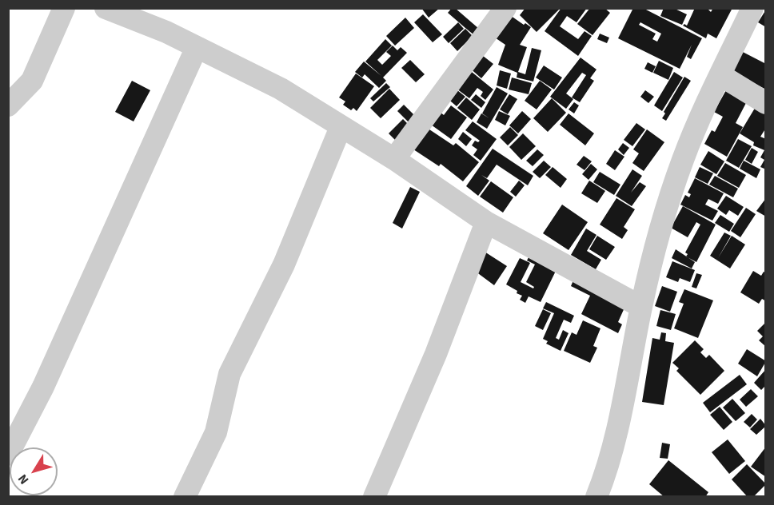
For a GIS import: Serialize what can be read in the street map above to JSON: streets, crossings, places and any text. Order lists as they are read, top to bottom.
{
  "north": "bottom left"
}
